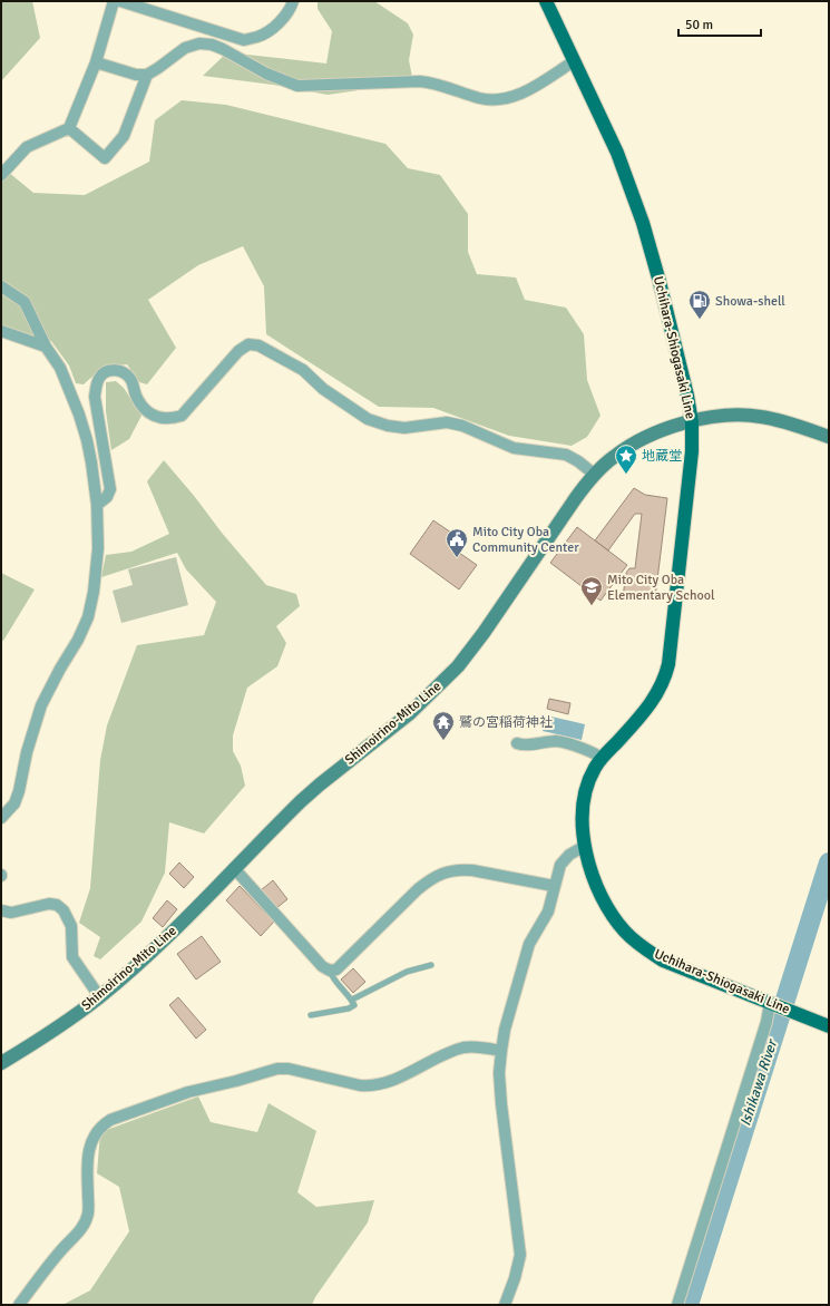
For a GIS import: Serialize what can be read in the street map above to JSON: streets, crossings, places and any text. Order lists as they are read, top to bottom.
{
  "streets": {
    "main road": ["Uchihara-Shiogasaki Line", "Shimoirino-Mito Line"]
  },
  "crossings": [
    ["Uchihara-Shiogasaki Line", "Shimoirino-Mito Line"]
  ],
  "water": ["Ishikawa River"],
  "places": {
    "fuel station": ["Showa-shell"],
    "place": ["地蔵堂"],
    "public building": ["Mito City Oba Community Center"],
    "school or university": ["Mito City Oba Elementary School"],
    "temple": ["鷲の宮稲荷神社"]
  },
  "scale_bar": "50 m"
}
